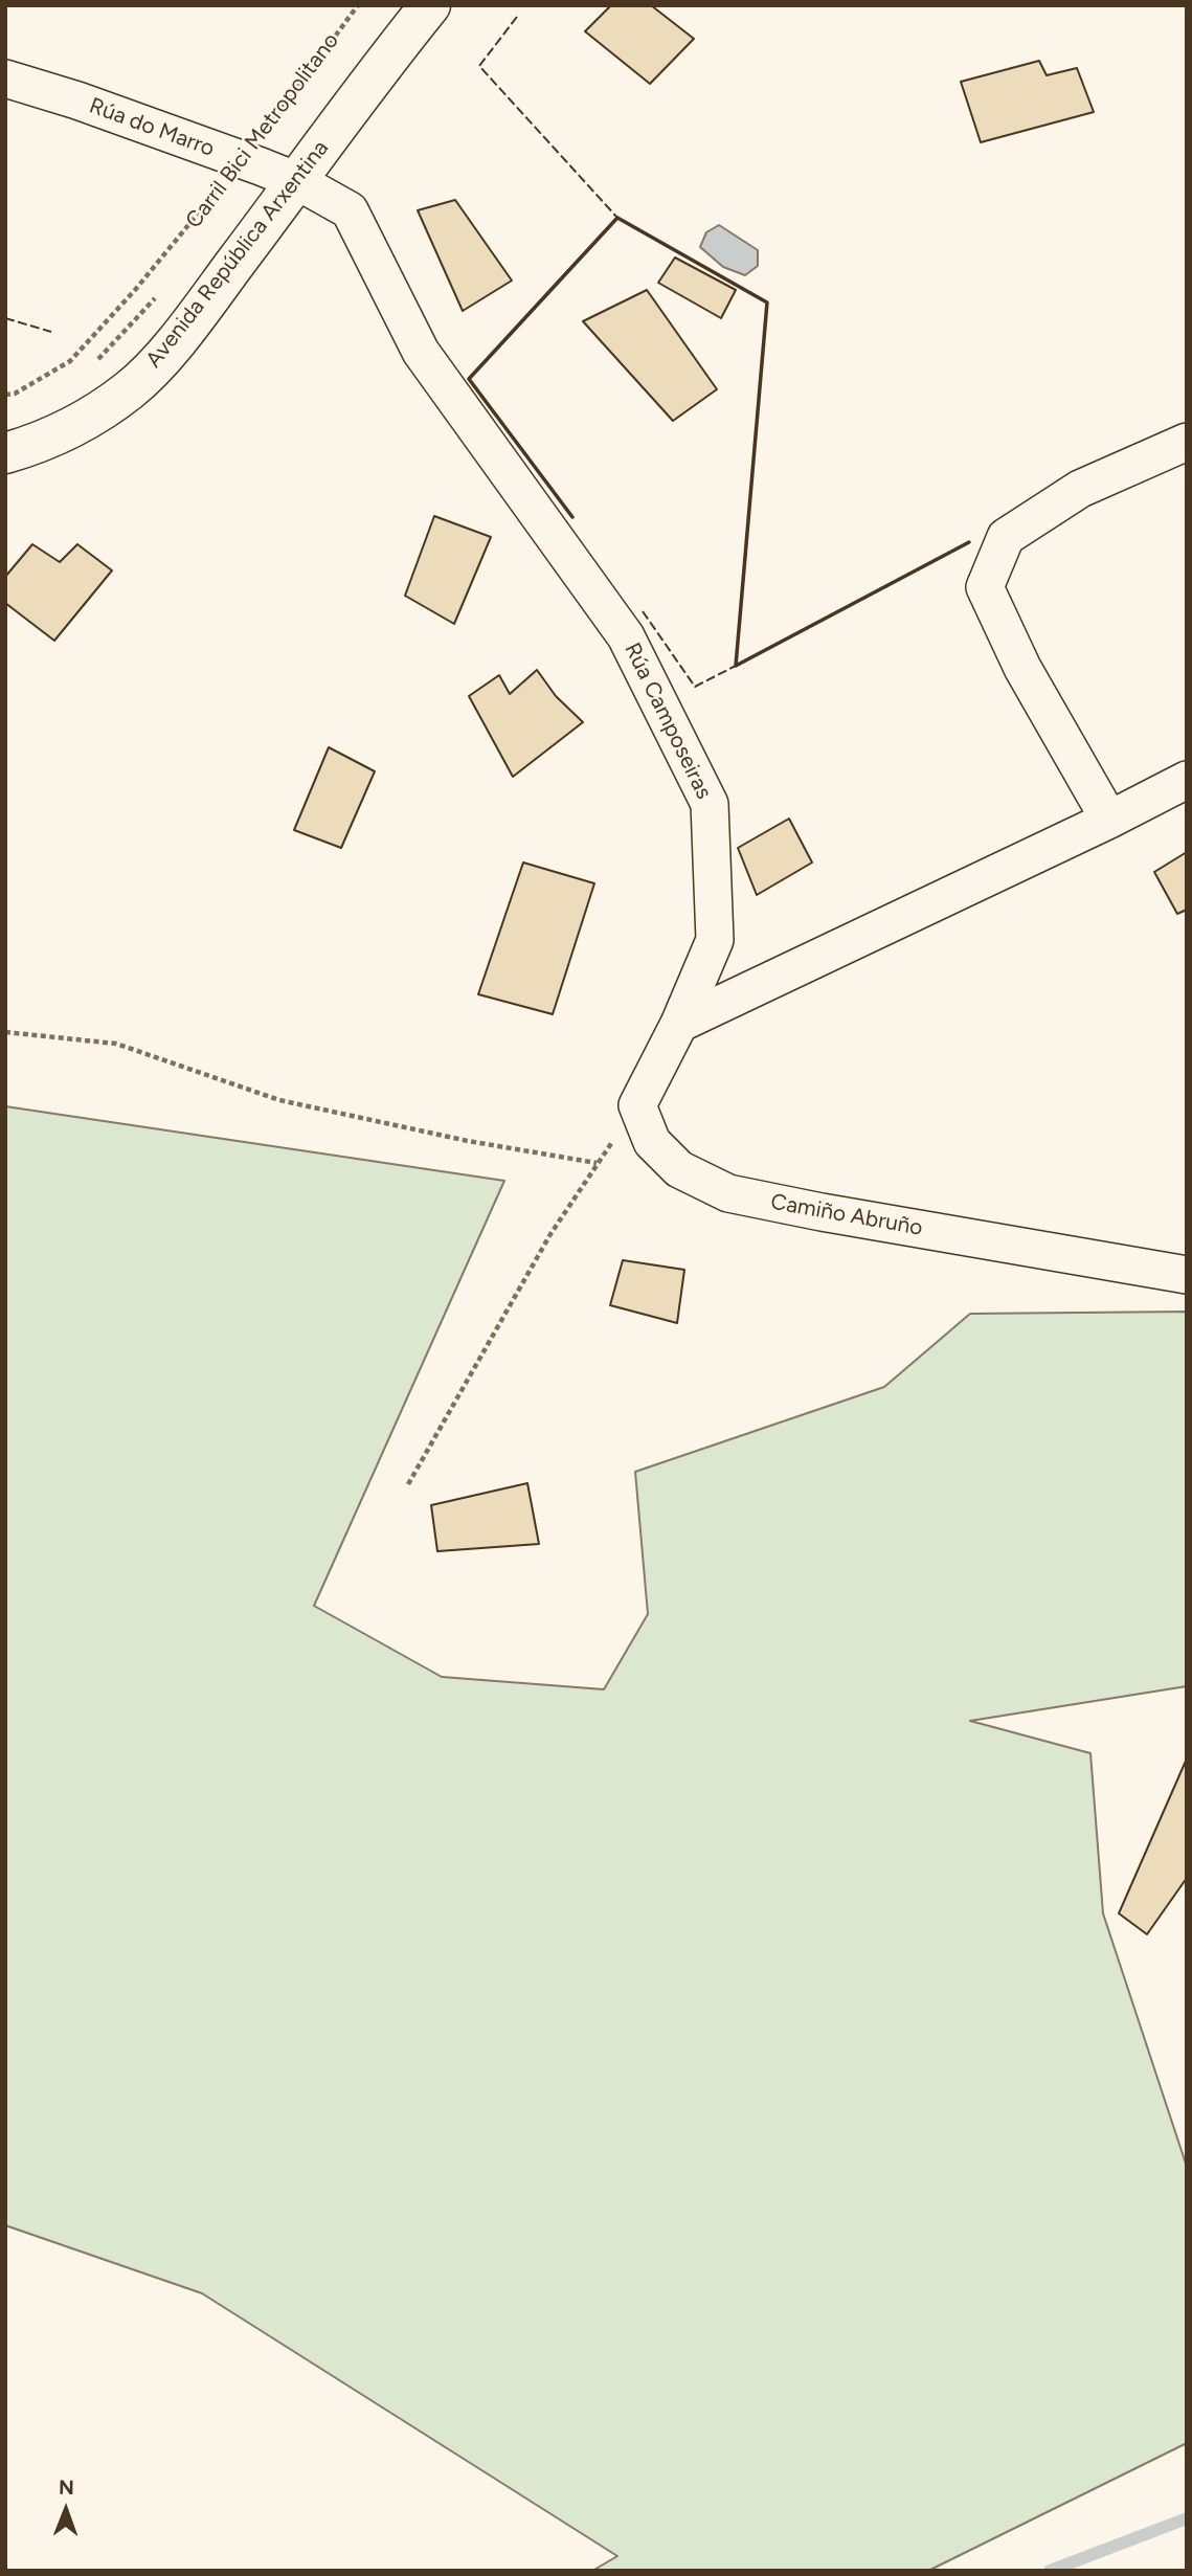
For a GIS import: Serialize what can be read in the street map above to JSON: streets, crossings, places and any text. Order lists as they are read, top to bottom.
{
  "streets": {
    "main road": ["Avenida República Arxentina"],
    "street": ["Rúa do Marro", "Rúa Camposeiras", "Camiño Abruño"]
  },
  "crossings": [
    ["Rúa do Marro", "Avenida República Arxentina"],
    ["Rúa do Marro", "Rúa Camposeiras"],
    ["Avenida República Arxentina", "Rúa Camposeiras"]
  ],
  "north": "top"
}
